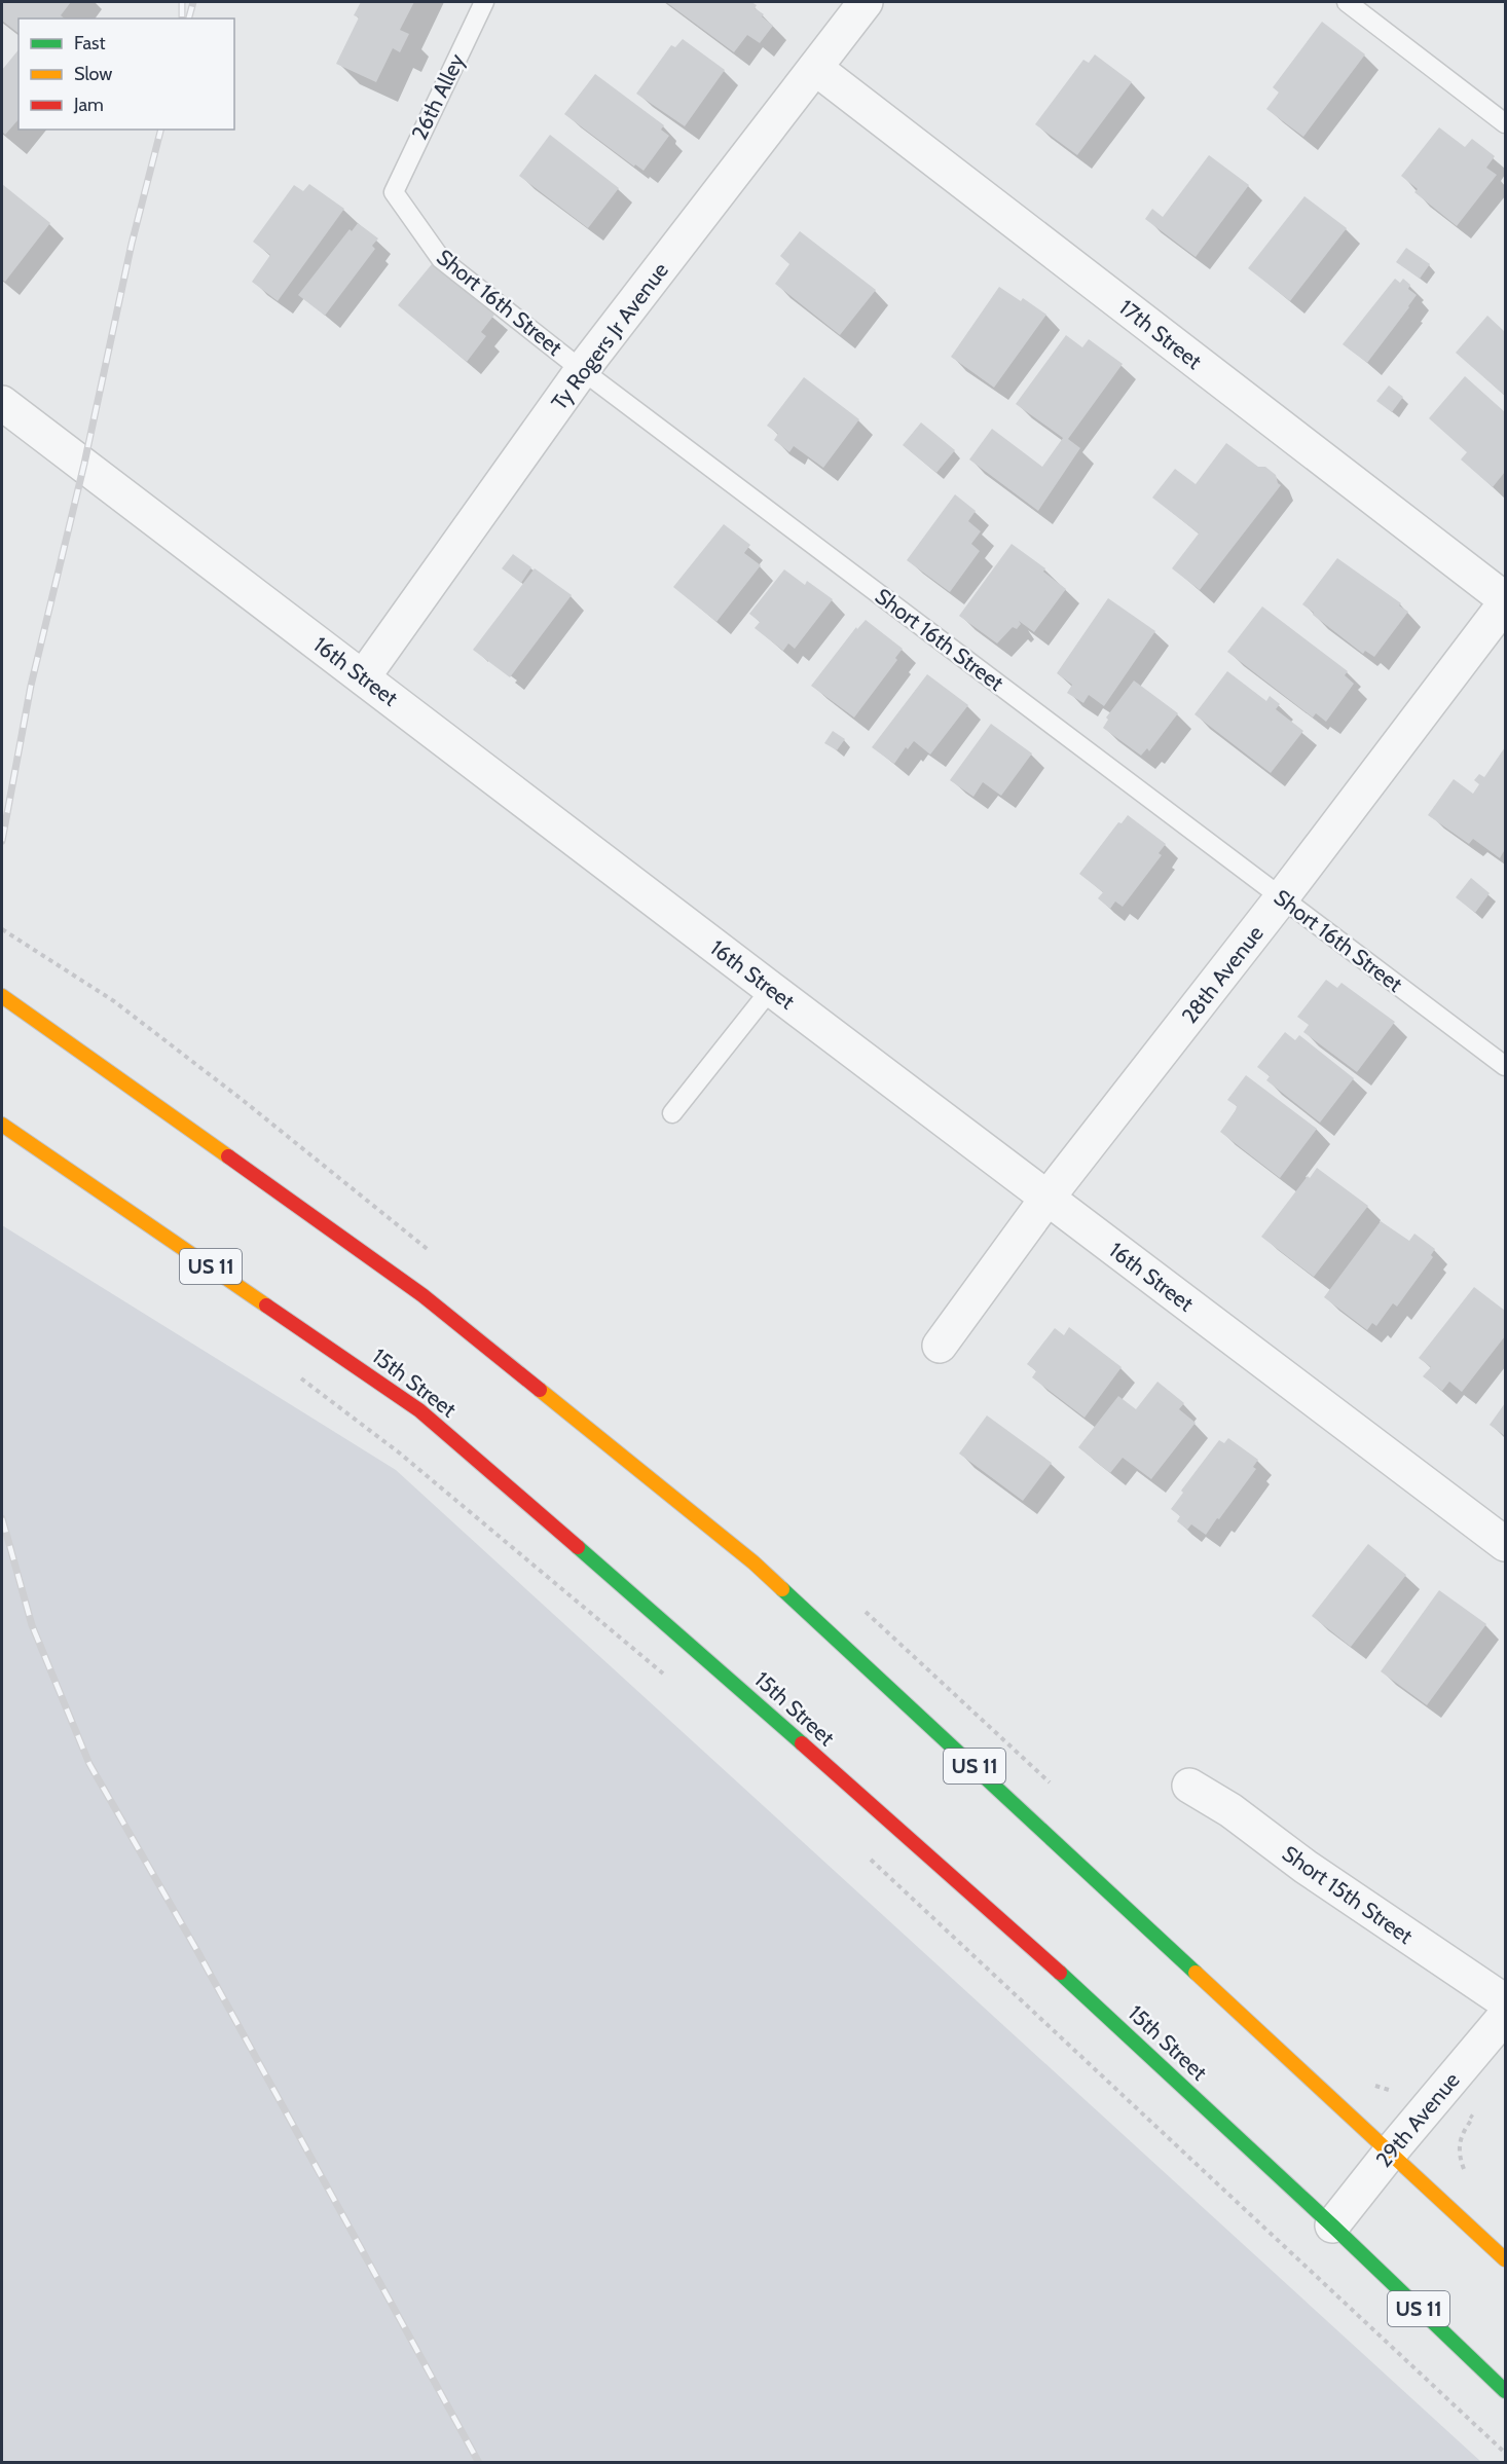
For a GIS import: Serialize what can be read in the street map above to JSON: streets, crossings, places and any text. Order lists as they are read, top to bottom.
{
  "streets": {
    "main road": ["US 11", "15th Street"],
    "street": [
      "17th Street",
      "Ty Rogers Jr Avenue",
      "16th Street",
      "28th Avenue",
      "Short 15th Street",
      "29th Avenue"
    ],
    "lane": ["26th Alley", "Short 16th Street"]
  },
  "crossings": [
    ["26th Alley", "Short 16th Street"],
    ["Short 16th Street", "Ty Rogers Jr Avenue"],
    ["Short 16th Street", "28th Avenue"],
    ["17th Street", "Ty Rogers Jr Avenue"],
    ["17th Street", "28th Avenue"],
    ["Ty Rogers Jr Avenue", "16th Street"],
    ["16th Street", "28th Avenue"],
    ["US 11", "29th Avenue"],
    ["15th Street", "29th Avenue"]
  ],
  "legend": ["Fast", "Slow", "Jam"]
}
